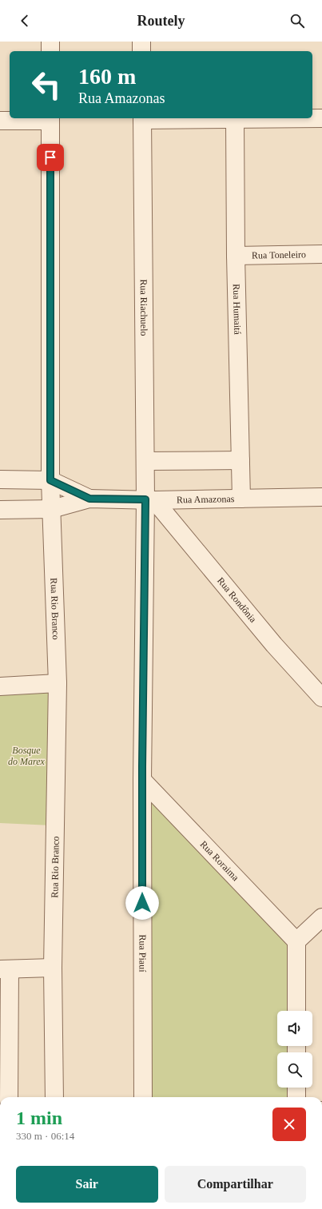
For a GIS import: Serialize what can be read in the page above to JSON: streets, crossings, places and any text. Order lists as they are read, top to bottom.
{
  "streets": {
    "street": [
      "Rua Toneleiro",
      "Rua Riachuelo",
      "Rua Humaitá",
      "Rua Amazonas",
      "Rua Rondônia",
      "Rua Rio Branco",
      "Rua Roraima",
      "Rua Piauí"
    ]
  },
  "crossings": [
    ["Rua Toneleiro", "Rua Humaitá"],
    ["Rua Riachuelo", "Rua Amazonas"],
    ["Rua Riachuelo", "Rua Rondônia"],
    ["Rua Riachuelo", "Rua Piauí"],
    ["Rua Humaitá", "Rua Amazonas"],
    ["Rua Amazonas", "Rua Rondônia"],
    ["Rua Amazonas", "Rua Rio Branco"],
    ["Rua Amazonas", "Rua Piauí"],
    ["Rua Rondônia", "Rua Piauí"],
    ["Rua Roraima", "Rua Piauí"]
  ],
  "parks": ["Bosque do Marex"],
  "page": {
    "header": "Routely",
    "turn": ["160 m", "Rua Amazonas"],
    "heading": ["1 min", "330 m · 06:14"],
    "buttons": ["Sair", "Compartilhar"]
  }
}
